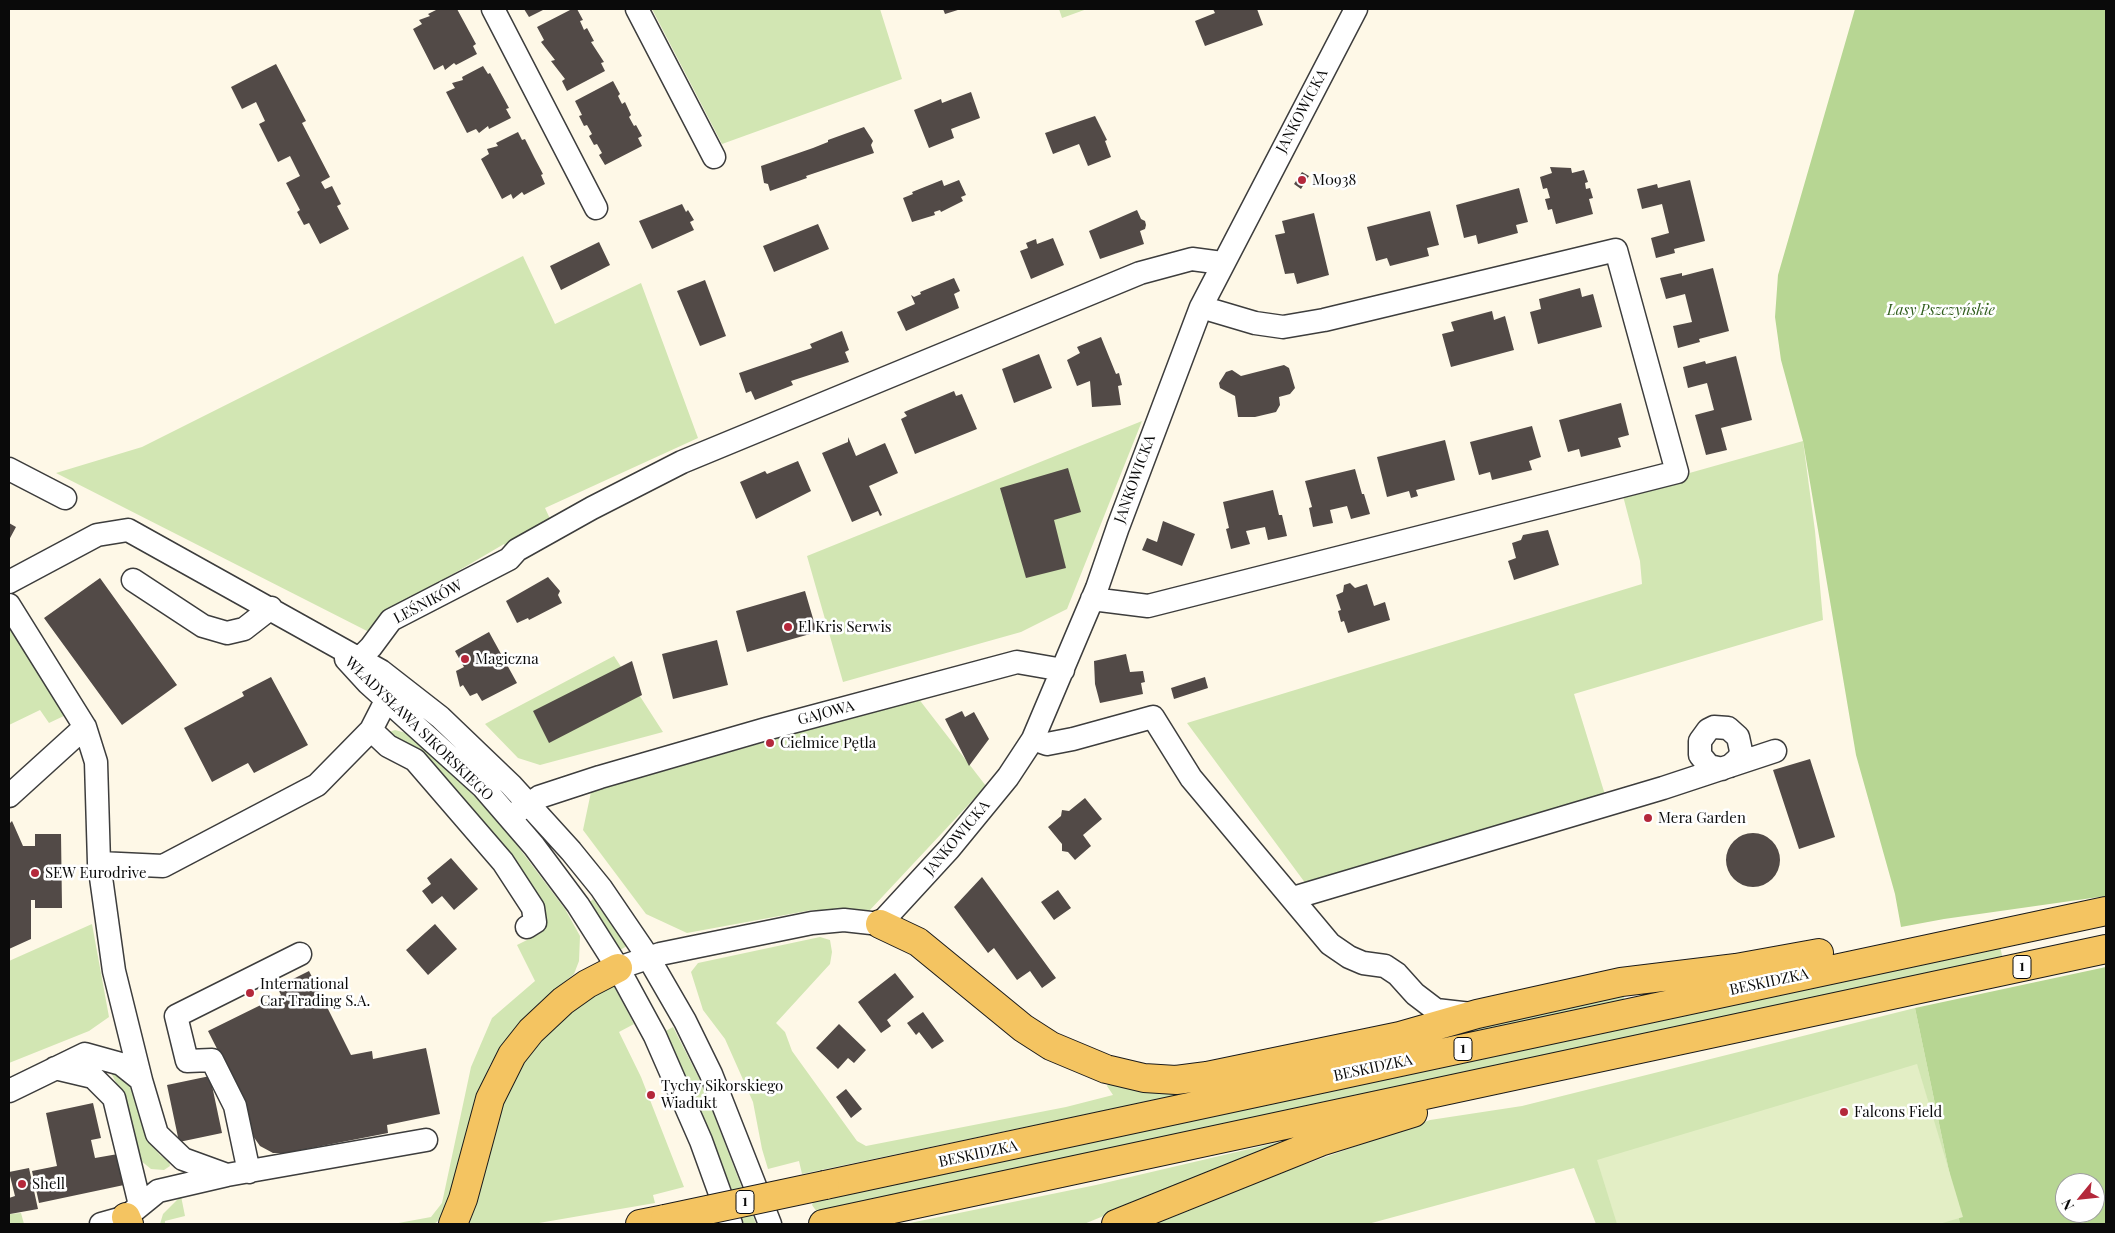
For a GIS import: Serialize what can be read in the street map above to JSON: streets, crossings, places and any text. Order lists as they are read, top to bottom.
{
  "streets": {
    "main road": ["1", "BESKIDZKA"],
    "street": [
      "JANKOWICKA",
      "LEŚNIKÓW",
      "GAJOWA",
      "WŁADYSŁAWA SIKORSKIEGO"
    ]
  },
  "crossings": [
    ["JANKOWICKA", "LEŚNIKÓW"],
    ["JANKOWICKA", "GAJOWA"],
    ["LEŚNIKÓW", "WŁADYSŁAWA SIKORSKIEGO"],
    ["GAJOWA", "WŁADYSŁAWA SIKORSKIEGO"]
  ],
  "parks": ["Lasy Pszczyńskie"],
  "places": [
    "M0938",
    "El Kris Serwis",
    "Magiczna",
    "Cielmice Pętla",
    "Mera Garden",
    "SEW Eurodrive",
    "International Car Trading S.A.",
    "Tychy Sikorskiego Wiadukt",
    "Falcons Field",
    "Shell"
  ],
  "north": "bottom left"
}
